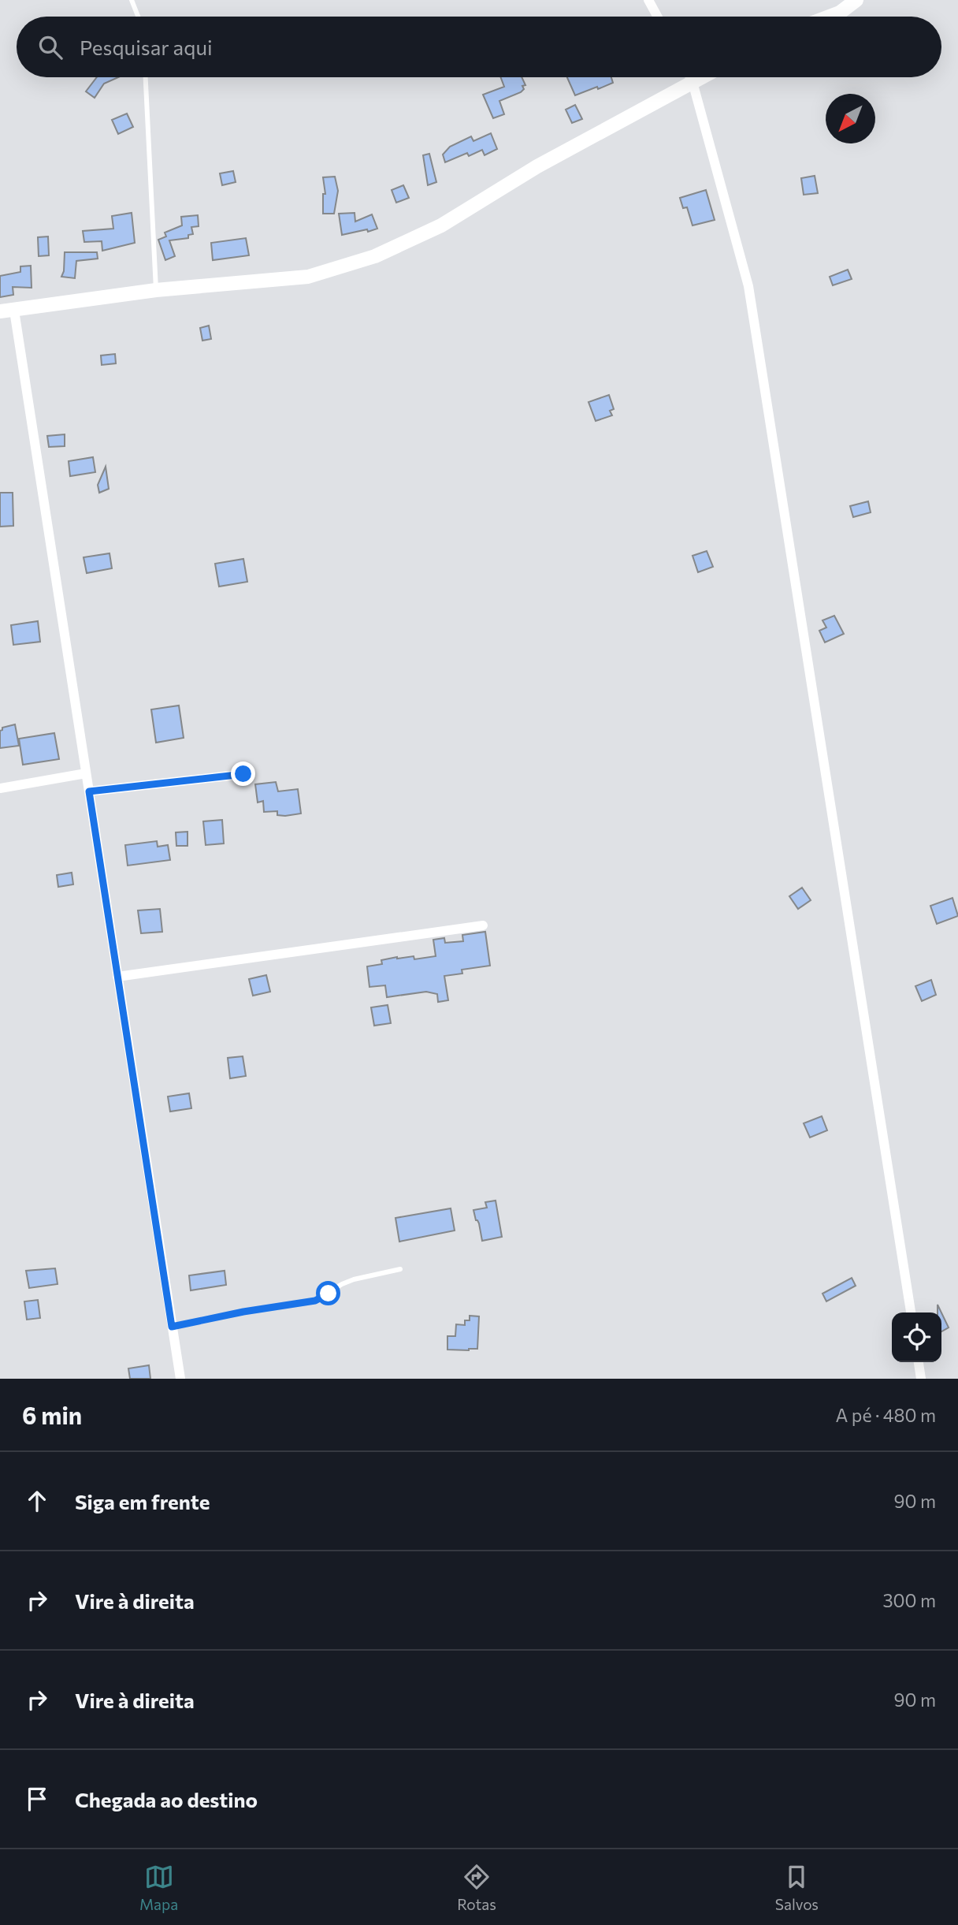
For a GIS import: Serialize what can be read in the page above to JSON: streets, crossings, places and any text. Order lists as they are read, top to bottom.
{
  "north": "bottom left",
  "page": {
    "search": "Pesquisar aqui",
    "heading": ["6 min", "A pé · 480 m"],
    "list": [
      ["Siga em frente", "90 m"],
      ["Vire à direita", "300 m"],
      ["Vire à direita", "90 m"],
      "Chegada ao destino"
    ],
    "nav": ["Mapa", "Rotas", "Salvos"]
  }
}
